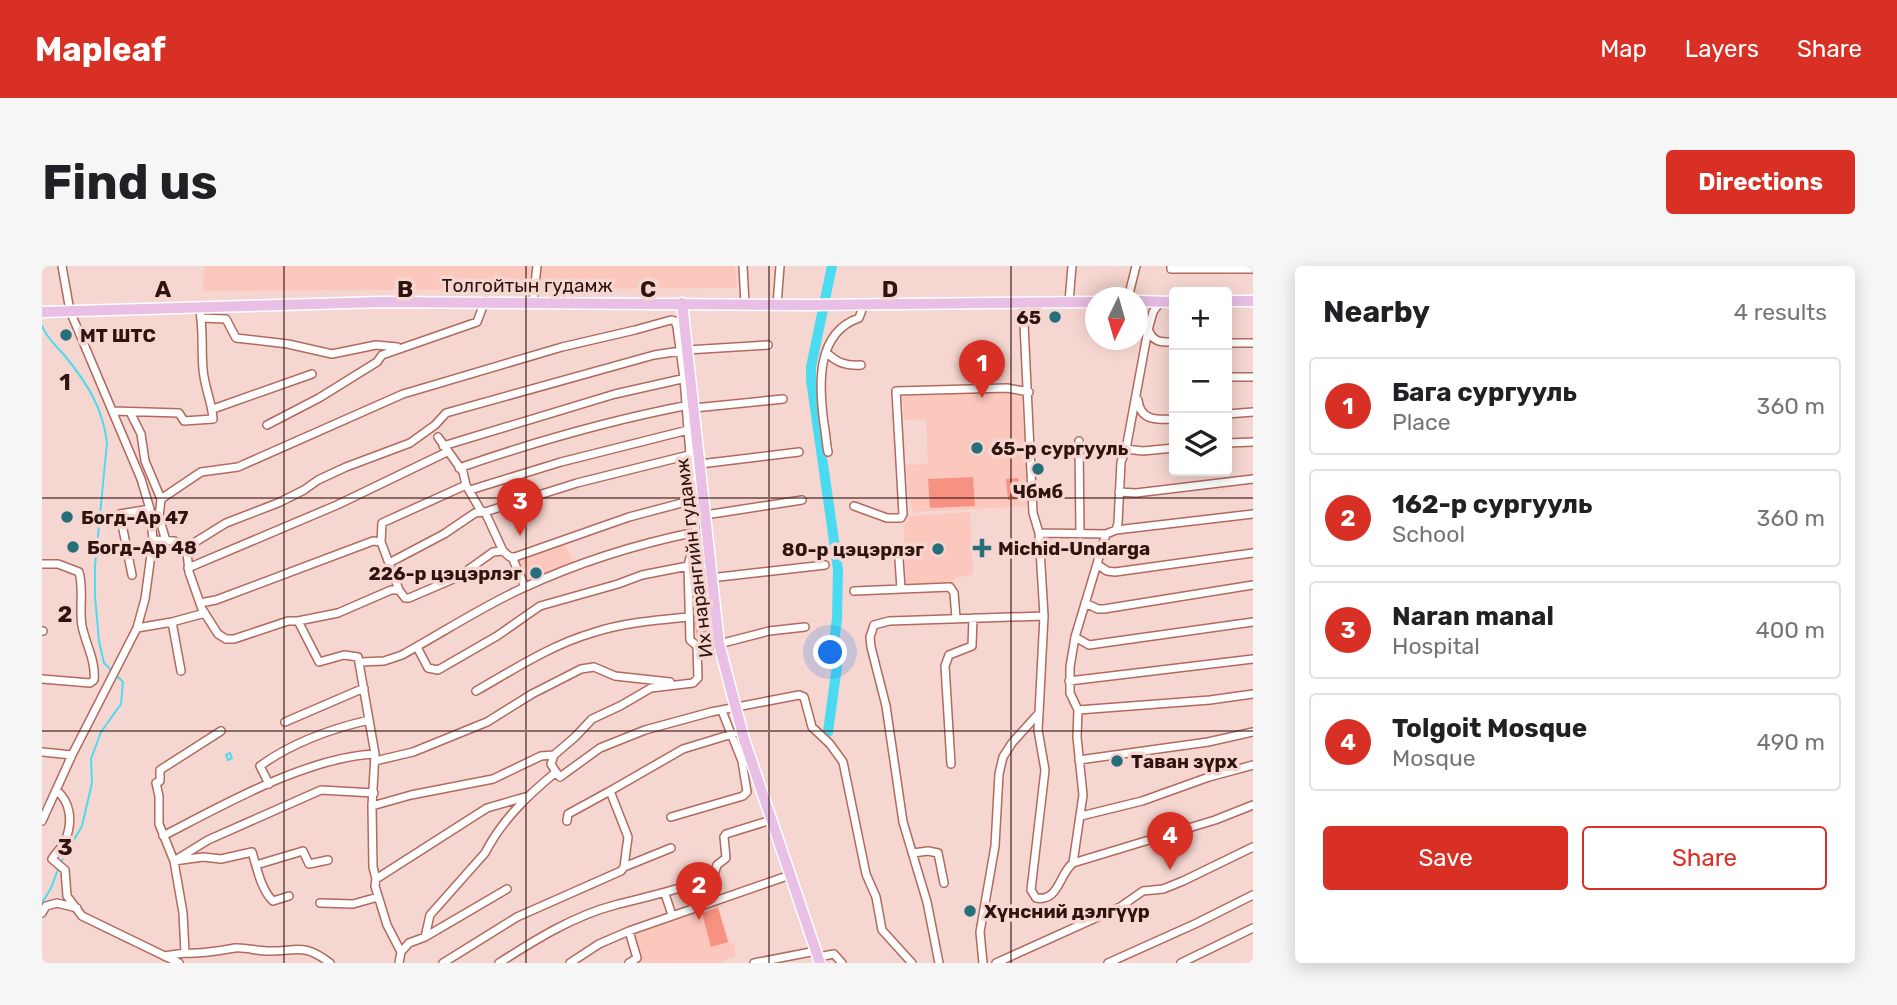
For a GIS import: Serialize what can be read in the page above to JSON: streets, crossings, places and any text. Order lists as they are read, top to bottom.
{
  "streets": {
    "main road": ["Толгойтын гудамж", "Их нарангийн гудамж"]
  },
  "crossings": [
    ["Толгойтын гудамж", "Их нарангийн гудамж"]
  ],
  "places": {
    "other": [
      "65",
      "MТ ШТС",
      "65-р сургууль",
      "Чбмб",
      "Богд-Ар 47",
      "Богд-Ар 48",
      "80-р цэцэрлэг",
      "226-р цэцэрлэг",
      "Таван зүрх",
      "Хүнсний дэлгүүр"
    ],
    "health": ["Michid-Undarga"]
  },
  "north": "bottom",
  "page": {
    "header": "Mapleaf",
    "nav": ["Map", "Layers", "Share"],
    "buttons": [
      "Directions",
      ["Save", "Share"]
    ],
    "title": "Find us",
    "heading": ["Nearby", "4 results"],
    "map_buttons": ["+", "−"],
    "pins": [
      "1",
      "3",
      "4",
      "2"
    ],
    "list": [
      {
        "mark": "1",
        "name": "Бага сургууль",
        "note": "Place",
        "value": "360 m"
      },
      {
        "mark": "2",
        "name": "162-р сургууль",
        "note": "School",
        "value": "360 m"
      },
      {
        "mark": "3",
        "name": "Naran manal",
        "note": "Hospital",
        "value": "400 m"
      },
      {
        "mark": "4",
        "name": "Tolgoit Mosque",
        "note": "Mosque",
        "value": "490 m"
      }
    ]
  },
  "grid": {
    "columns": [
      "A",
      "B",
      "C",
      "D"
    ],
    "rows": ["1", "2", "3"]
  }
}
